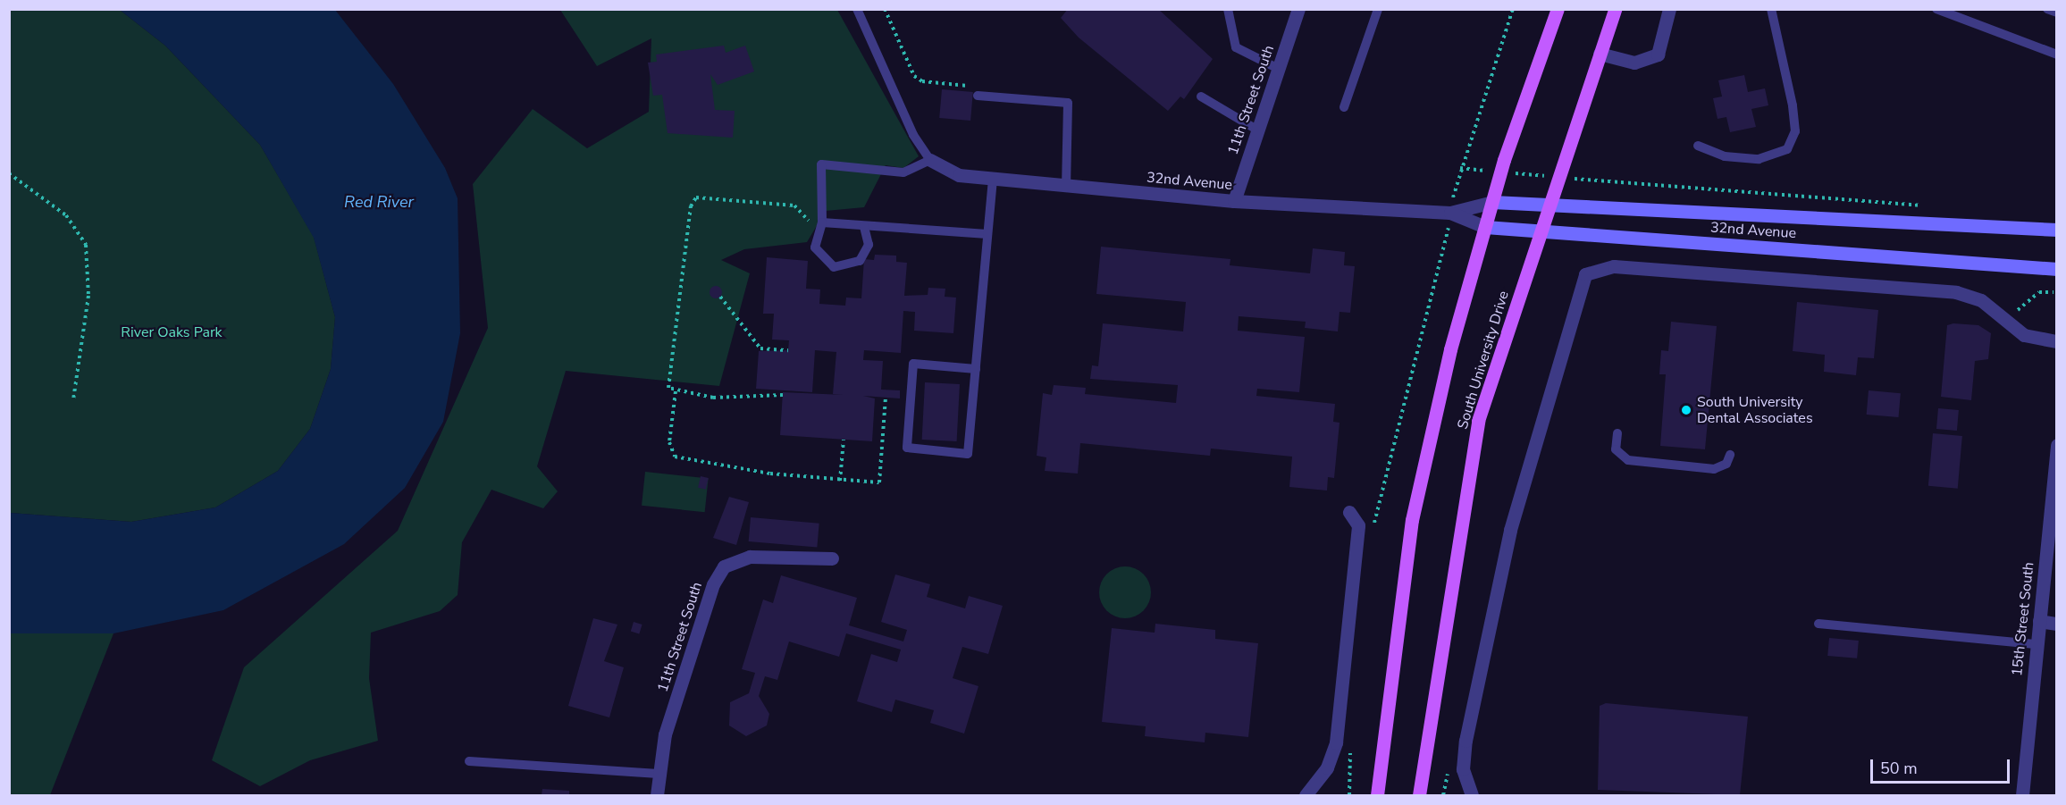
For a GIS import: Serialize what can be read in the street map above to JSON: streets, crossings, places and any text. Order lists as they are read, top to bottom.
{
  "streets": {
    "main road": ["32nd Avenue", "South University Drive"],
    "street": ["11th Street South", "15th Street South"]
  },
  "crossings": [
    ["11th Street South", "32nd Avenue"],
    ["32nd Avenue", "South University Drive"]
  ],
  "water": ["Red River"],
  "parks": ["River Oaks Park"],
  "places": ["South University Dental Associates"],
  "scale_bar": "50 m"
}
